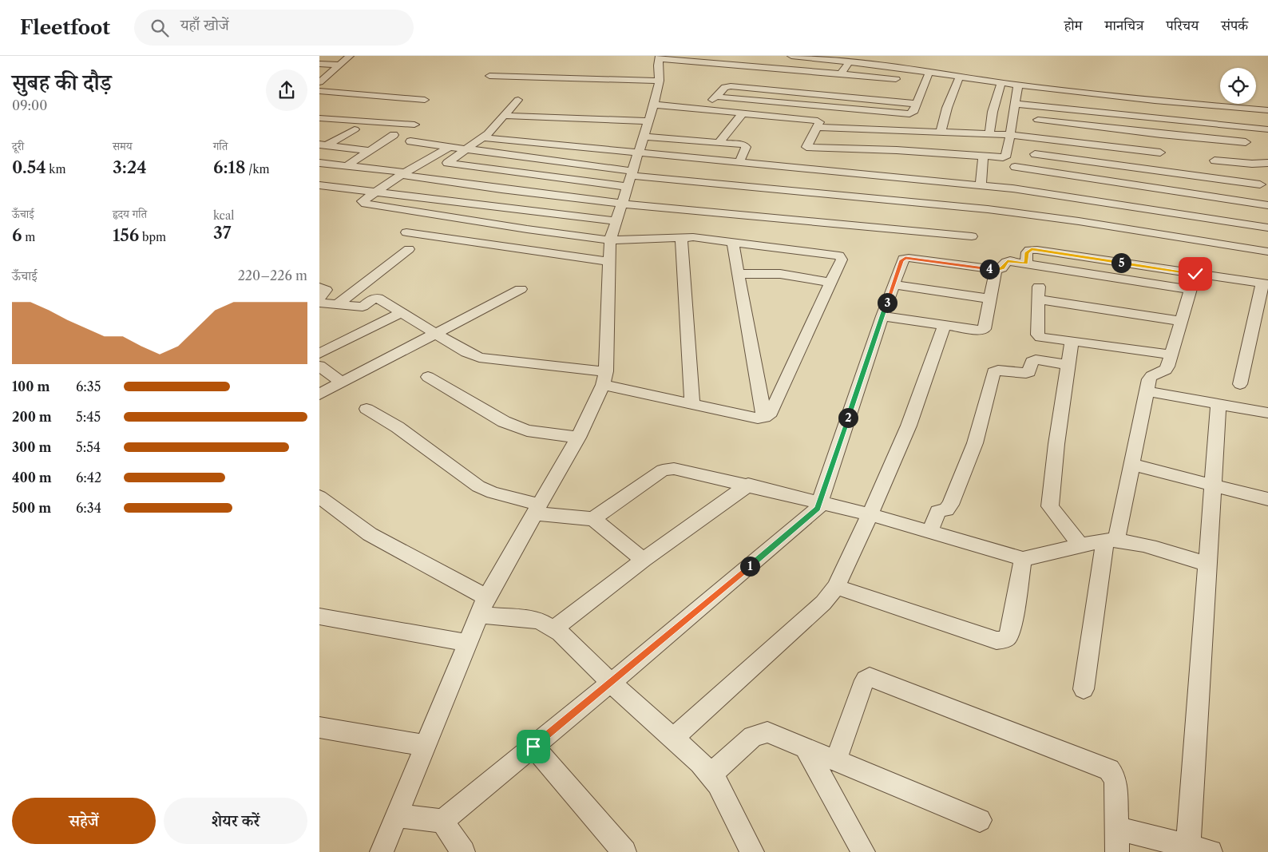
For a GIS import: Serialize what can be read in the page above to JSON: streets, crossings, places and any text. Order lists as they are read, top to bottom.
{
  "page": {
    "header": "Fleetfoot",
    "search": "यहाँ खोजें",
    "nav": [
      "होम",
      "मानचित्र",
      "परिचय",
      "संपर्क"
    ],
    "heading": ["सुबह की दौड़", "09:00"],
    "stats": [
      ["दूरी", "0.54 km"],
      ["समय", "3:24"],
      ["गति", "6:18 /km"],
      ["ऊँचाई", "6 m"],
      ["हृदय गति", "156 bpm"],
      ["kcal", "37"]
    ],
    "pins": [
      "5",
      "4",
      "3",
      "2",
      "1"
    ],
    "chart": ["ऊँचाई", "220–226 m"],
    "list": [
      {
        "name": "100 m",
        "note": "6:35"
      },
      {
        "name": "200 m",
        "note": "5:45"
      },
      {
        "name": "300 m",
        "note": "5:54"
      },
      {
        "name": "400 m",
        "note": "6:42"
      },
      {
        "name": "500 m",
        "note": "6:34"
      }
    ],
    "buttons": ["सहेजें", "शेयर करें"]
  }
}
